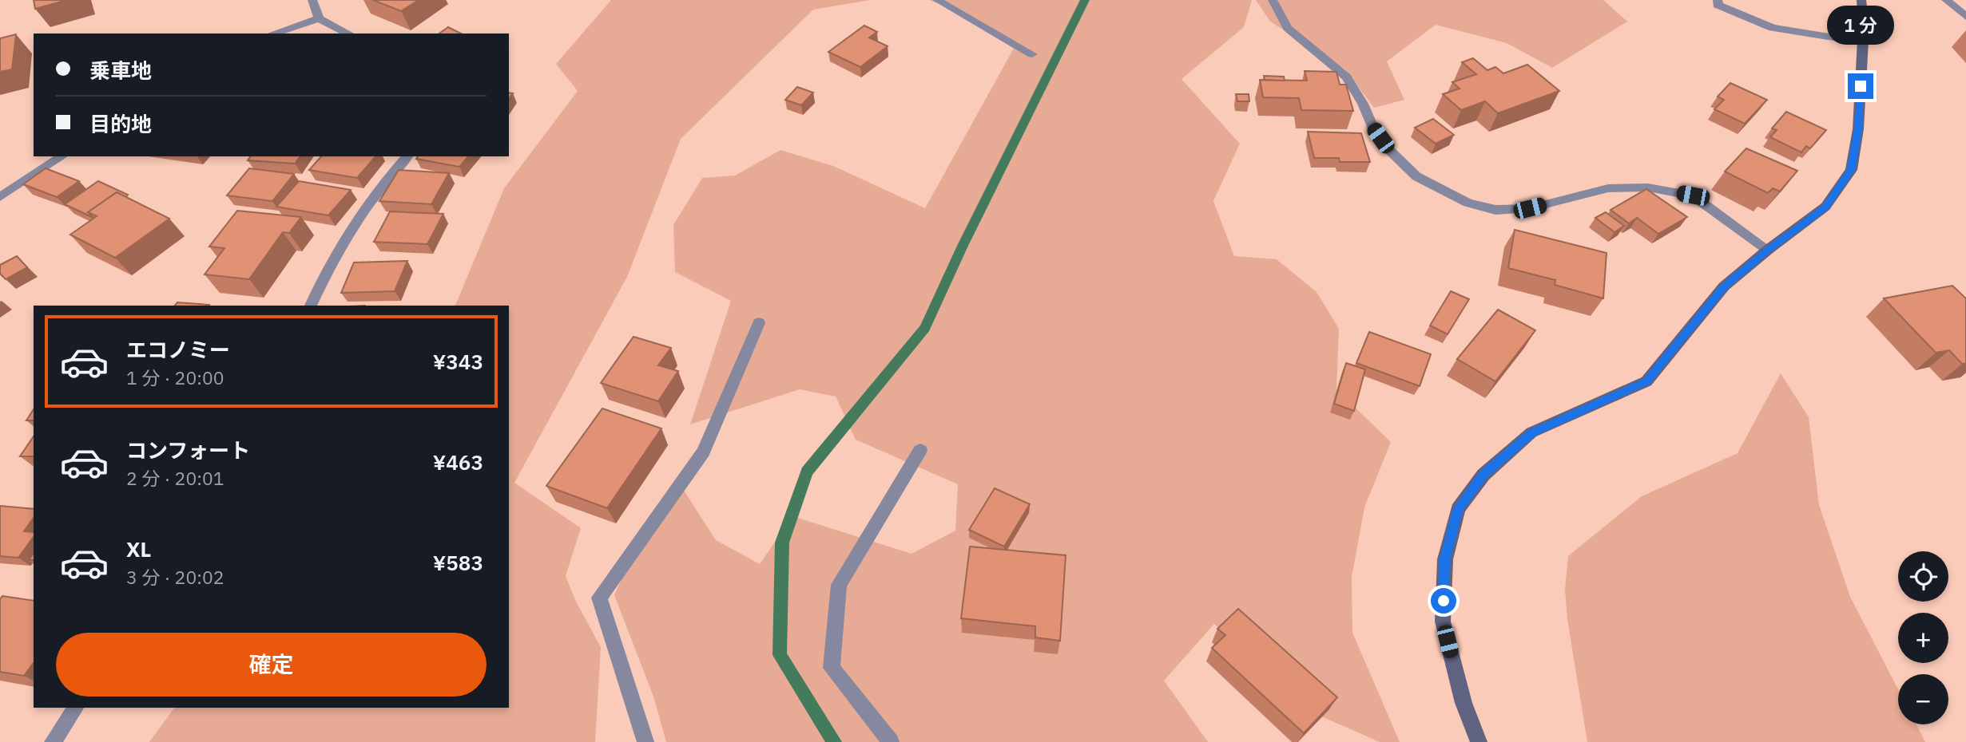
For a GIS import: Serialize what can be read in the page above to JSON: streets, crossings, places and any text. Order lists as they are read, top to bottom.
{
  "page": {
    "bubble": "1 分",
    "banner": ["乗車地", "目的地"],
    "list": [
      {
        "name": "エコノミー",
        "note": "1 分 · 20:00",
        "value": "¥343"
      },
      {
        "name": "コンフォート",
        "note": "2 分 · 20:01",
        "value": "¥463"
      },
      {
        "name": "XL",
        "note": "3 分 · 20:02",
        "value": "¥583"
      }
    ],
    "map_buttons": ["+", "−"],
    "buttons": "確定"
  }
}
